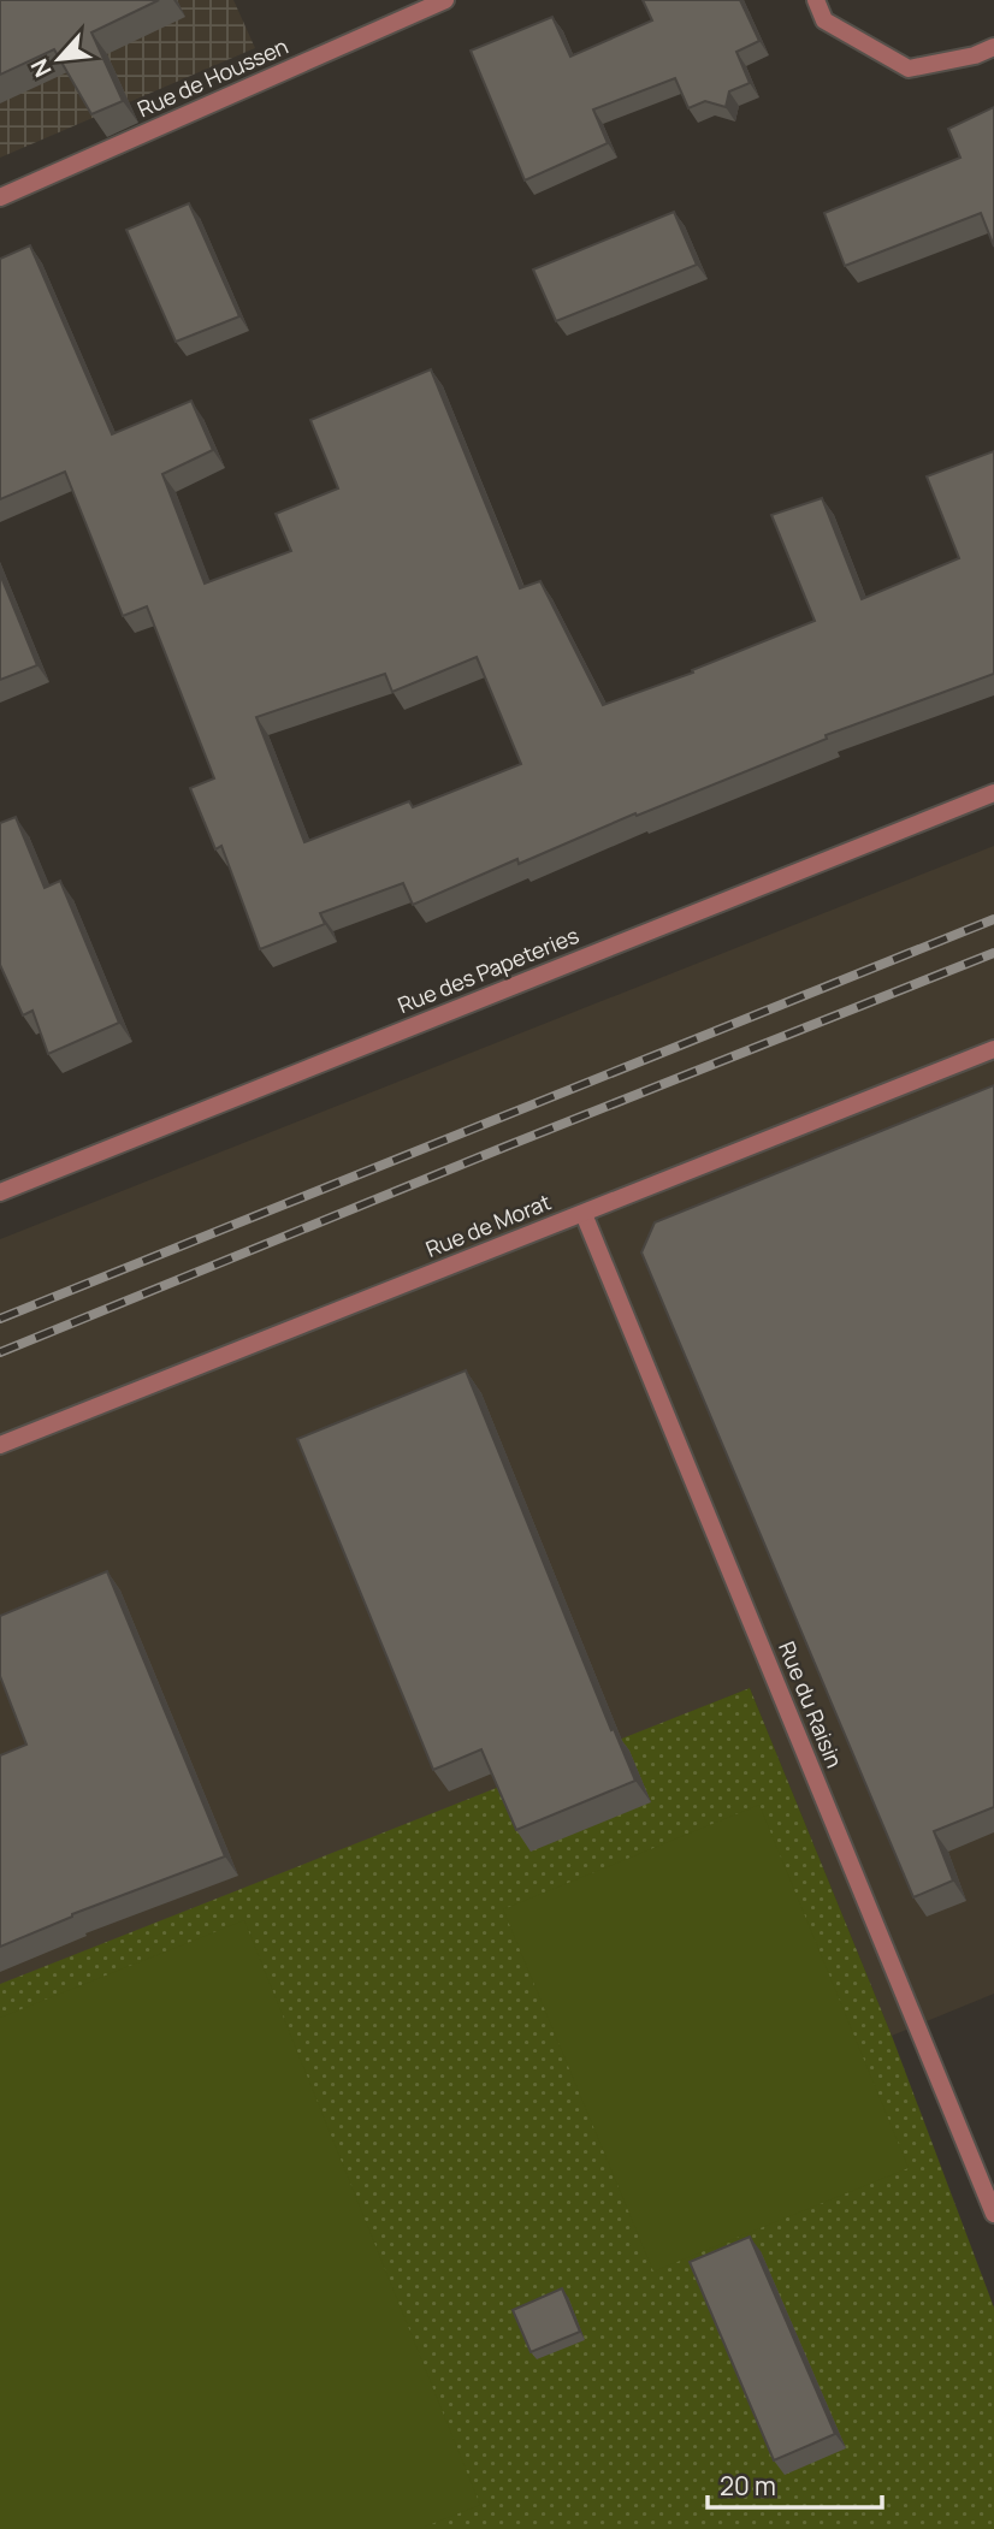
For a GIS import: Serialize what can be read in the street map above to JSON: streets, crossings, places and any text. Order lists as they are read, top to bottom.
{
  "streets": {
    "street": [
      "Rue de Houssen",
      "Rue des Papeteries",
      "Rue de Morat",
      "Rue du Raisin"
    ]
  },
  "crossings": [
    ["Rue de Morat", "Rue du Raisin"]
  ],
  "scale_bar": "20 m",
  "north": "bottom left"
}
